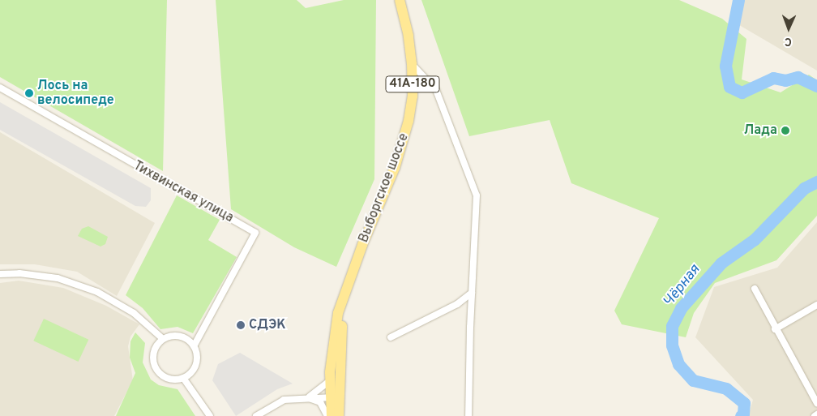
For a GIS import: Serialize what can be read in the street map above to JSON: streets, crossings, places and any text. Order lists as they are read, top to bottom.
{
  "streets": {
    "main road": ["41А-180", "Выборгское шоссе"],
    "street": ["Тихвинская улица"]
  },
  "water": ["Чёрная"],
  "places": ["Лось на велосипеде", "Лада", "СДЭК"],
  "north": "bottom"
}
